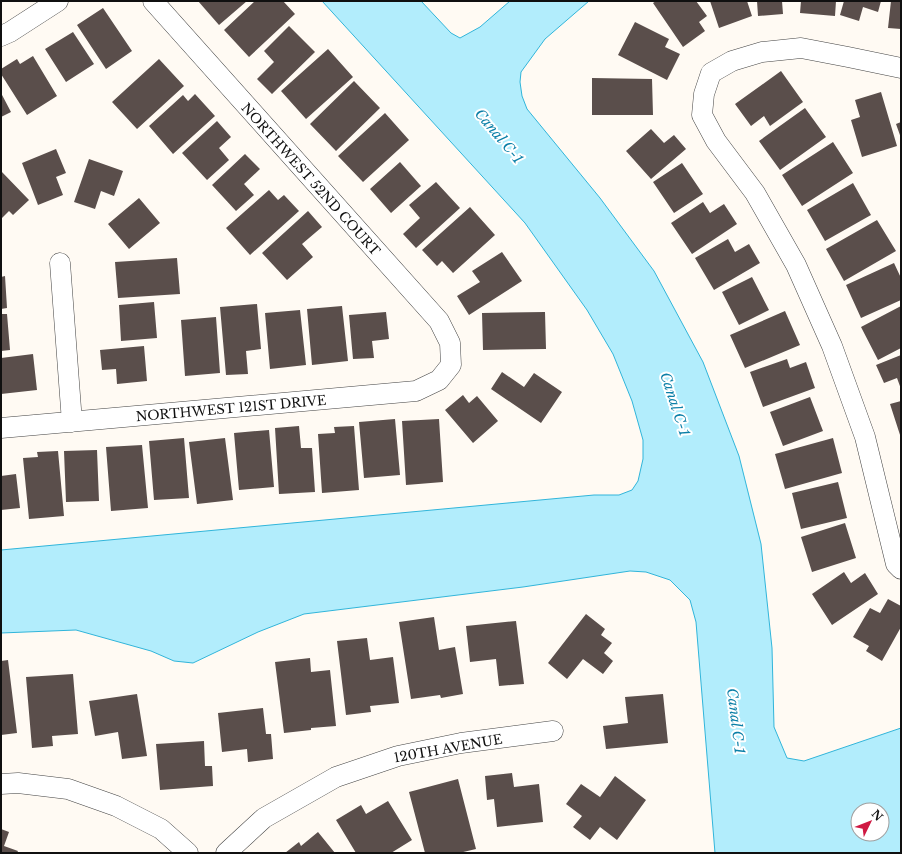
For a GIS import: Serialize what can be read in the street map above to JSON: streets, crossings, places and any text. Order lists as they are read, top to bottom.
{
  "streets": {
    "street": ["NORTHWEST 52ND COURT", "NORTHWEST 121ST DRIVE", "120TH AVENUE"]
  },
  "crossings": [
    ["NORTHWEST 52ND COURT", "NORTHWEST 121ST DRIVE"]
  ],
  "water": ["Canal C-1"],
  "north": "top right"
}
